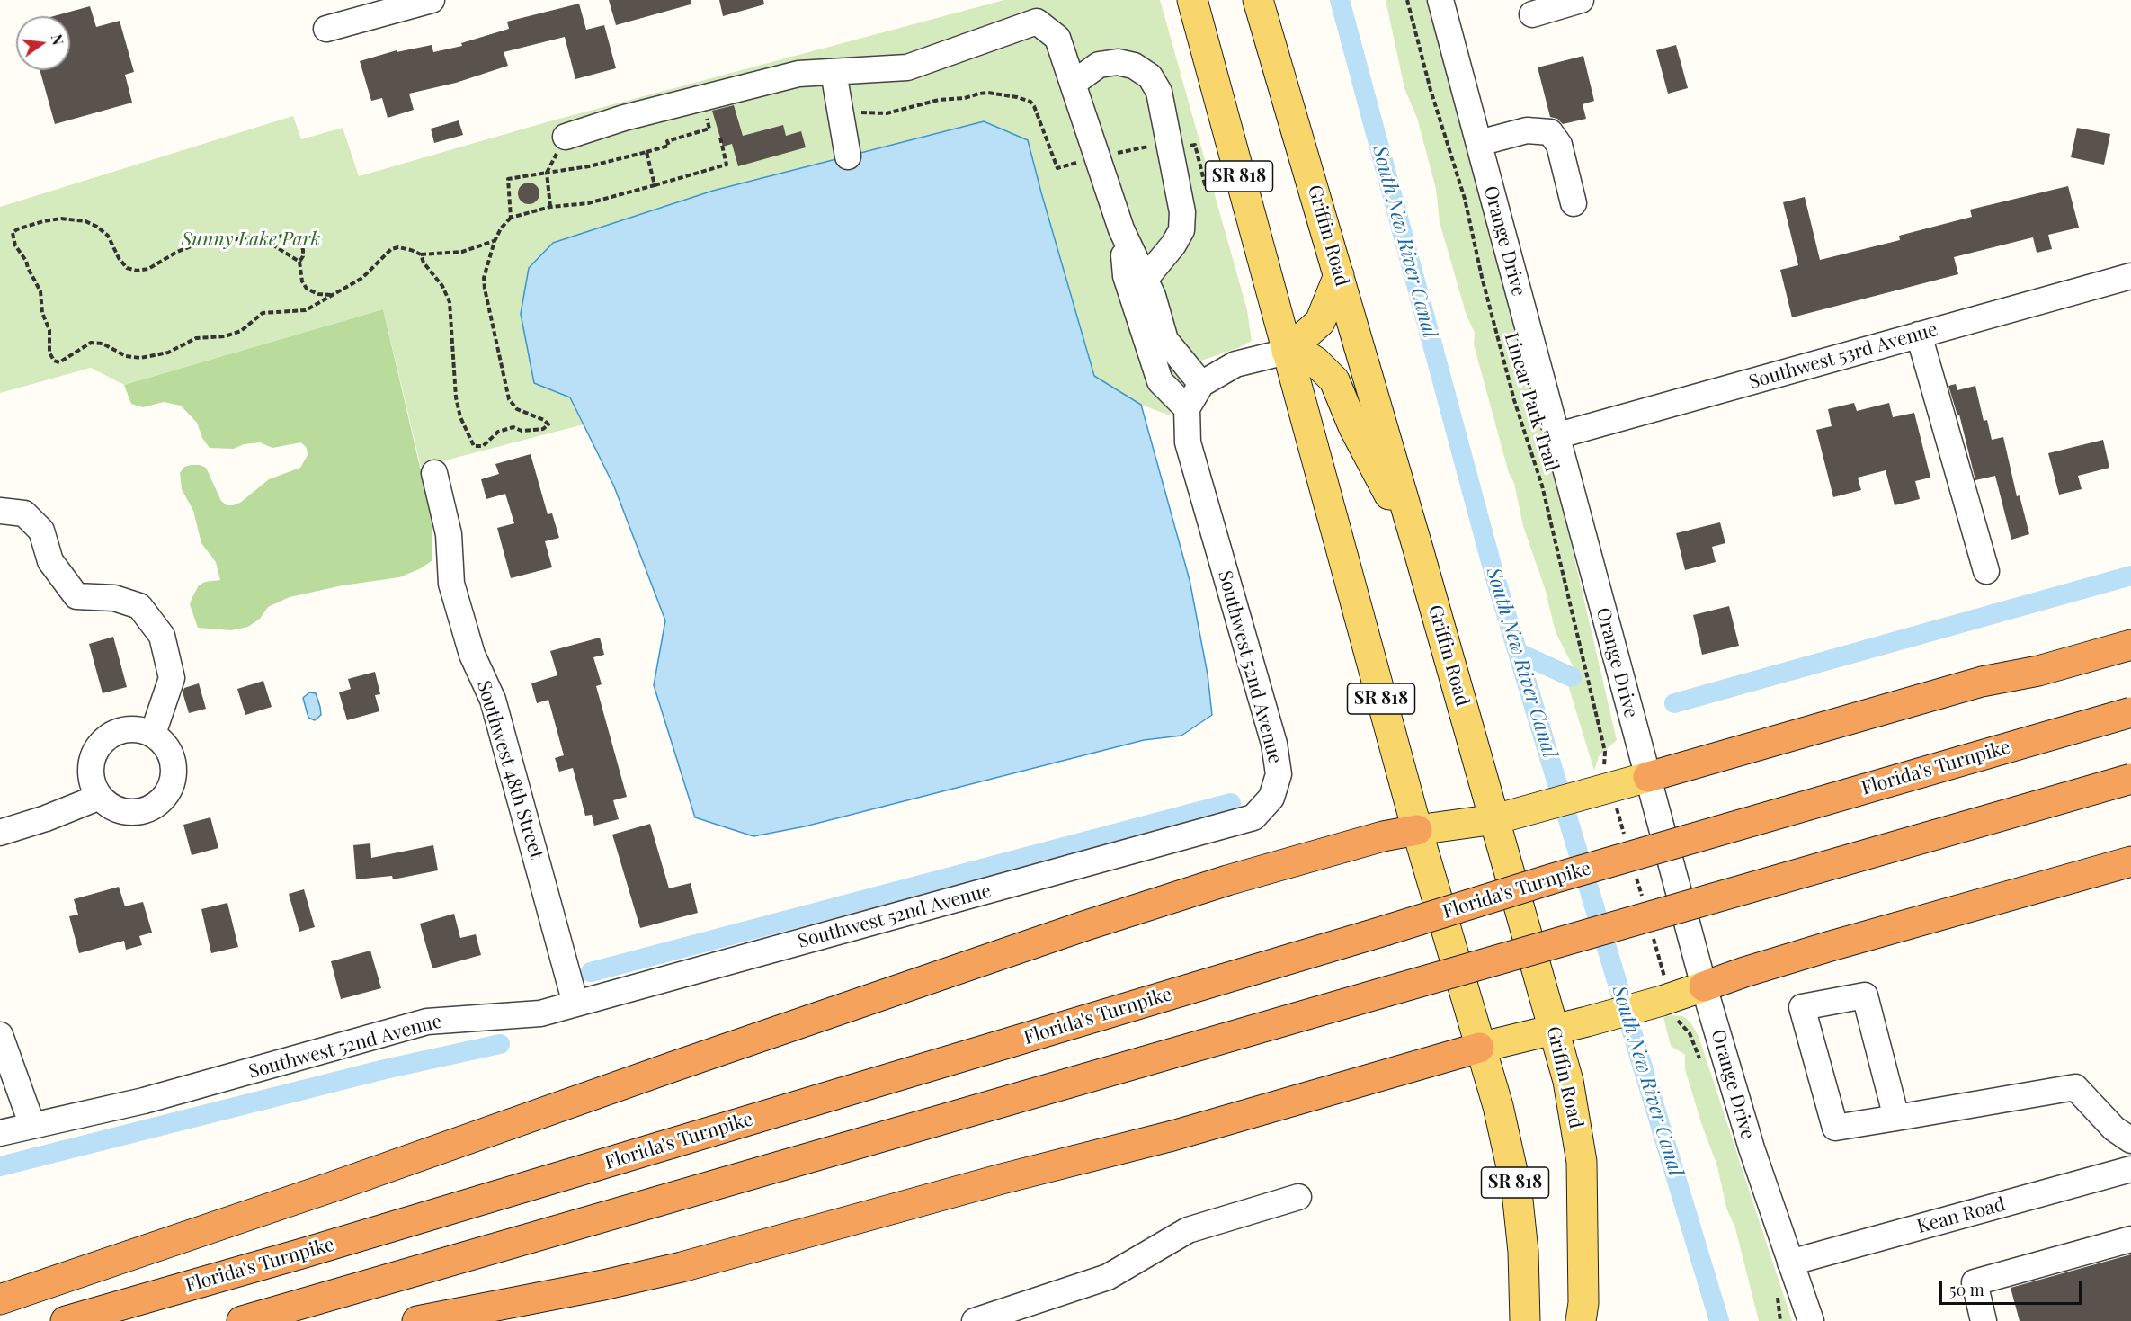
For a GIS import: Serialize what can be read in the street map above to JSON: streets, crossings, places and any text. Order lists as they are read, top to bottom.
{
  "streets": {
    "highway": ["Florida's Turnpike"],
    "main road": ["SR 818", "Griffin Road"],
    "street": [
      "Orange Drive",
      "Southwest 53rd Avenue",
      "Southwest 52nd Avenue",
      "Southwest 48th Street",
      "Kean Road"
    ],
    "path": ["Linear Park Trail"]
  },
  "crossings": [
    ["Orange Drive", "Southwest 53rd Avenue"],
    ["Orange Drive", "Kean Road"],
    ["Southwest 52nd Avenue", "Southwest 48th Street"]
  ],
  "water": ["South New River Canal"],
  "parks": ["Sunny Lake Park"],
  "scale_bar": "50 m",
  "north": "right"
}
